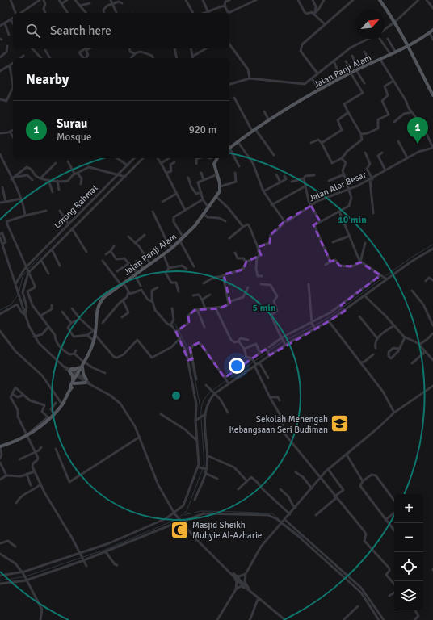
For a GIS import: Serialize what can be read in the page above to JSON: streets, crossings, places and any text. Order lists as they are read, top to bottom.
{
  "streets": {
    "main road": ["Jalan Panji Alam"],
    "street": ["Jalan Alor Besar", "Lorong Rahmat"]
  },
  "places": {
    "school or university": ["Sekolah Menengah Kebangsaan Seri Budiman"],
    "mosque": ["Masjid Sheikh Muhyie Al-Azharie"]
  },
  "north": "top right",
  "page": {
    "search": "Search here",
    "heading": "Nearby",
    "list": [
      {
        "mark": "1",
        "name": "Surau",
        "note": "Mosque",
        "value": "920 m"
      }
    ],
    "pins": "1",
    "map_buttons": ["+", "−"]
  },
  "rings": ["10 min", "5 min"]
}
